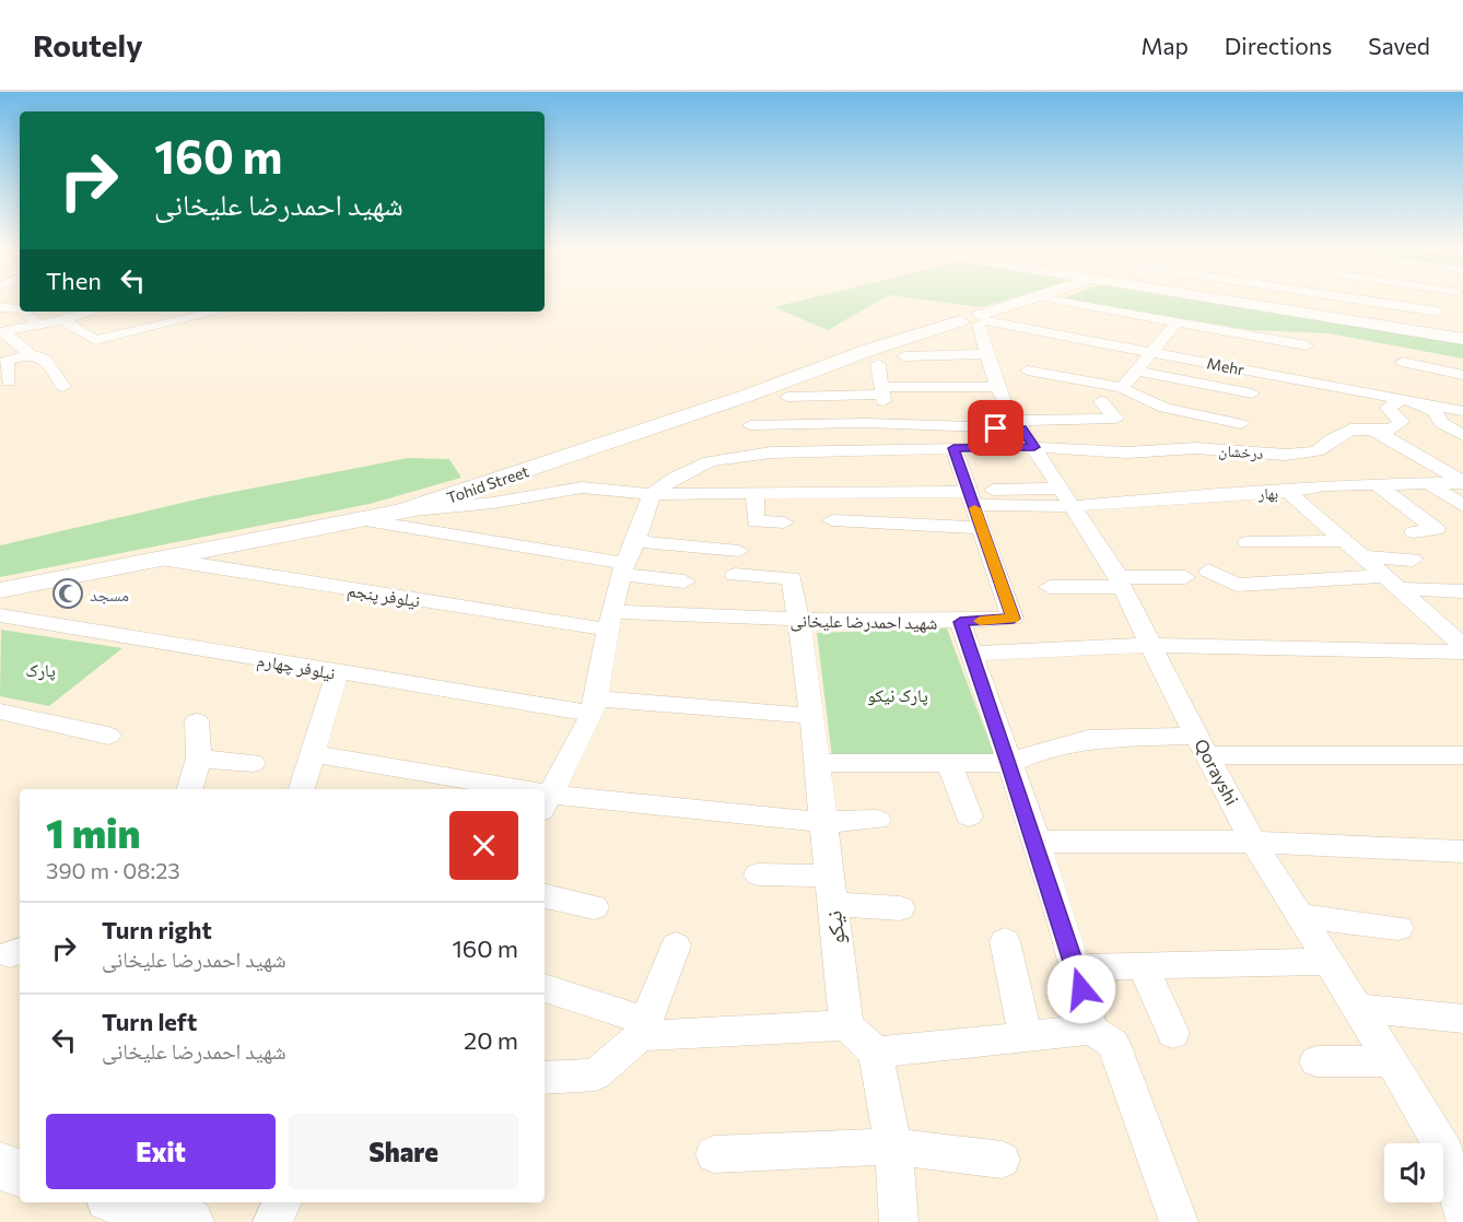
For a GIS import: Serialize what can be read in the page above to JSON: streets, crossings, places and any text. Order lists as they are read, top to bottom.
{
  "streets": {
    "main road": ["Tohid Street"],
    "street": [
      "Mehr",
      "درخشان",
      "بهار",
      "نیلوفر پنجم",
      "شهید احمدرضا علیخانی",
      "نیلوفر چهارم",
      "Qorayshi",
      "نیکو"
    ]
  },
  "crossings": [
    ["Mehr", "درخشان"],
    ["Mehr", "Tohid Street"],
    ["Mehr", "Qorayshi"],
    ["درخشان", "Qorayshi"],
    ["Tohid Street", "نیلوفر پنجم"],
    ["Tohid Street", "Qorayshi"],
    ["بهار", "Qorayshi"],
    ["نیلوفر پنجم", "شهید احمدرضا علیخانی"],
    ["شهید احمدرضا علیخانی", "نیکو"],
    ["نیلوفر چهارم", "نیکو"]
  ],
  "parks": ["پارک", "پارک نیکو"],
  "places": {
    "mosque": ["مسجد"]
  },
  "page": {
    "header": "Routely",
    "nav": ["Map", "Directions", "Saved"],
    "turn": ["160 m", "شهید احمدرضا علیخانی"],
    "then": "Then",
    "heading": ["1 min", "390 m · 08:23"],
    "list": [
      {
        "name": "Turn right",
        "note": "شهید احمدرضا علیخانی",
        "value": "160 m"
      },
      {
        "name": "Turn left",
        "note": "شهید احمدرضا علیخانی",
        "value": "20 m"
      }
    ],
    "buttons": ["Exit", "Share"]
  }
}
